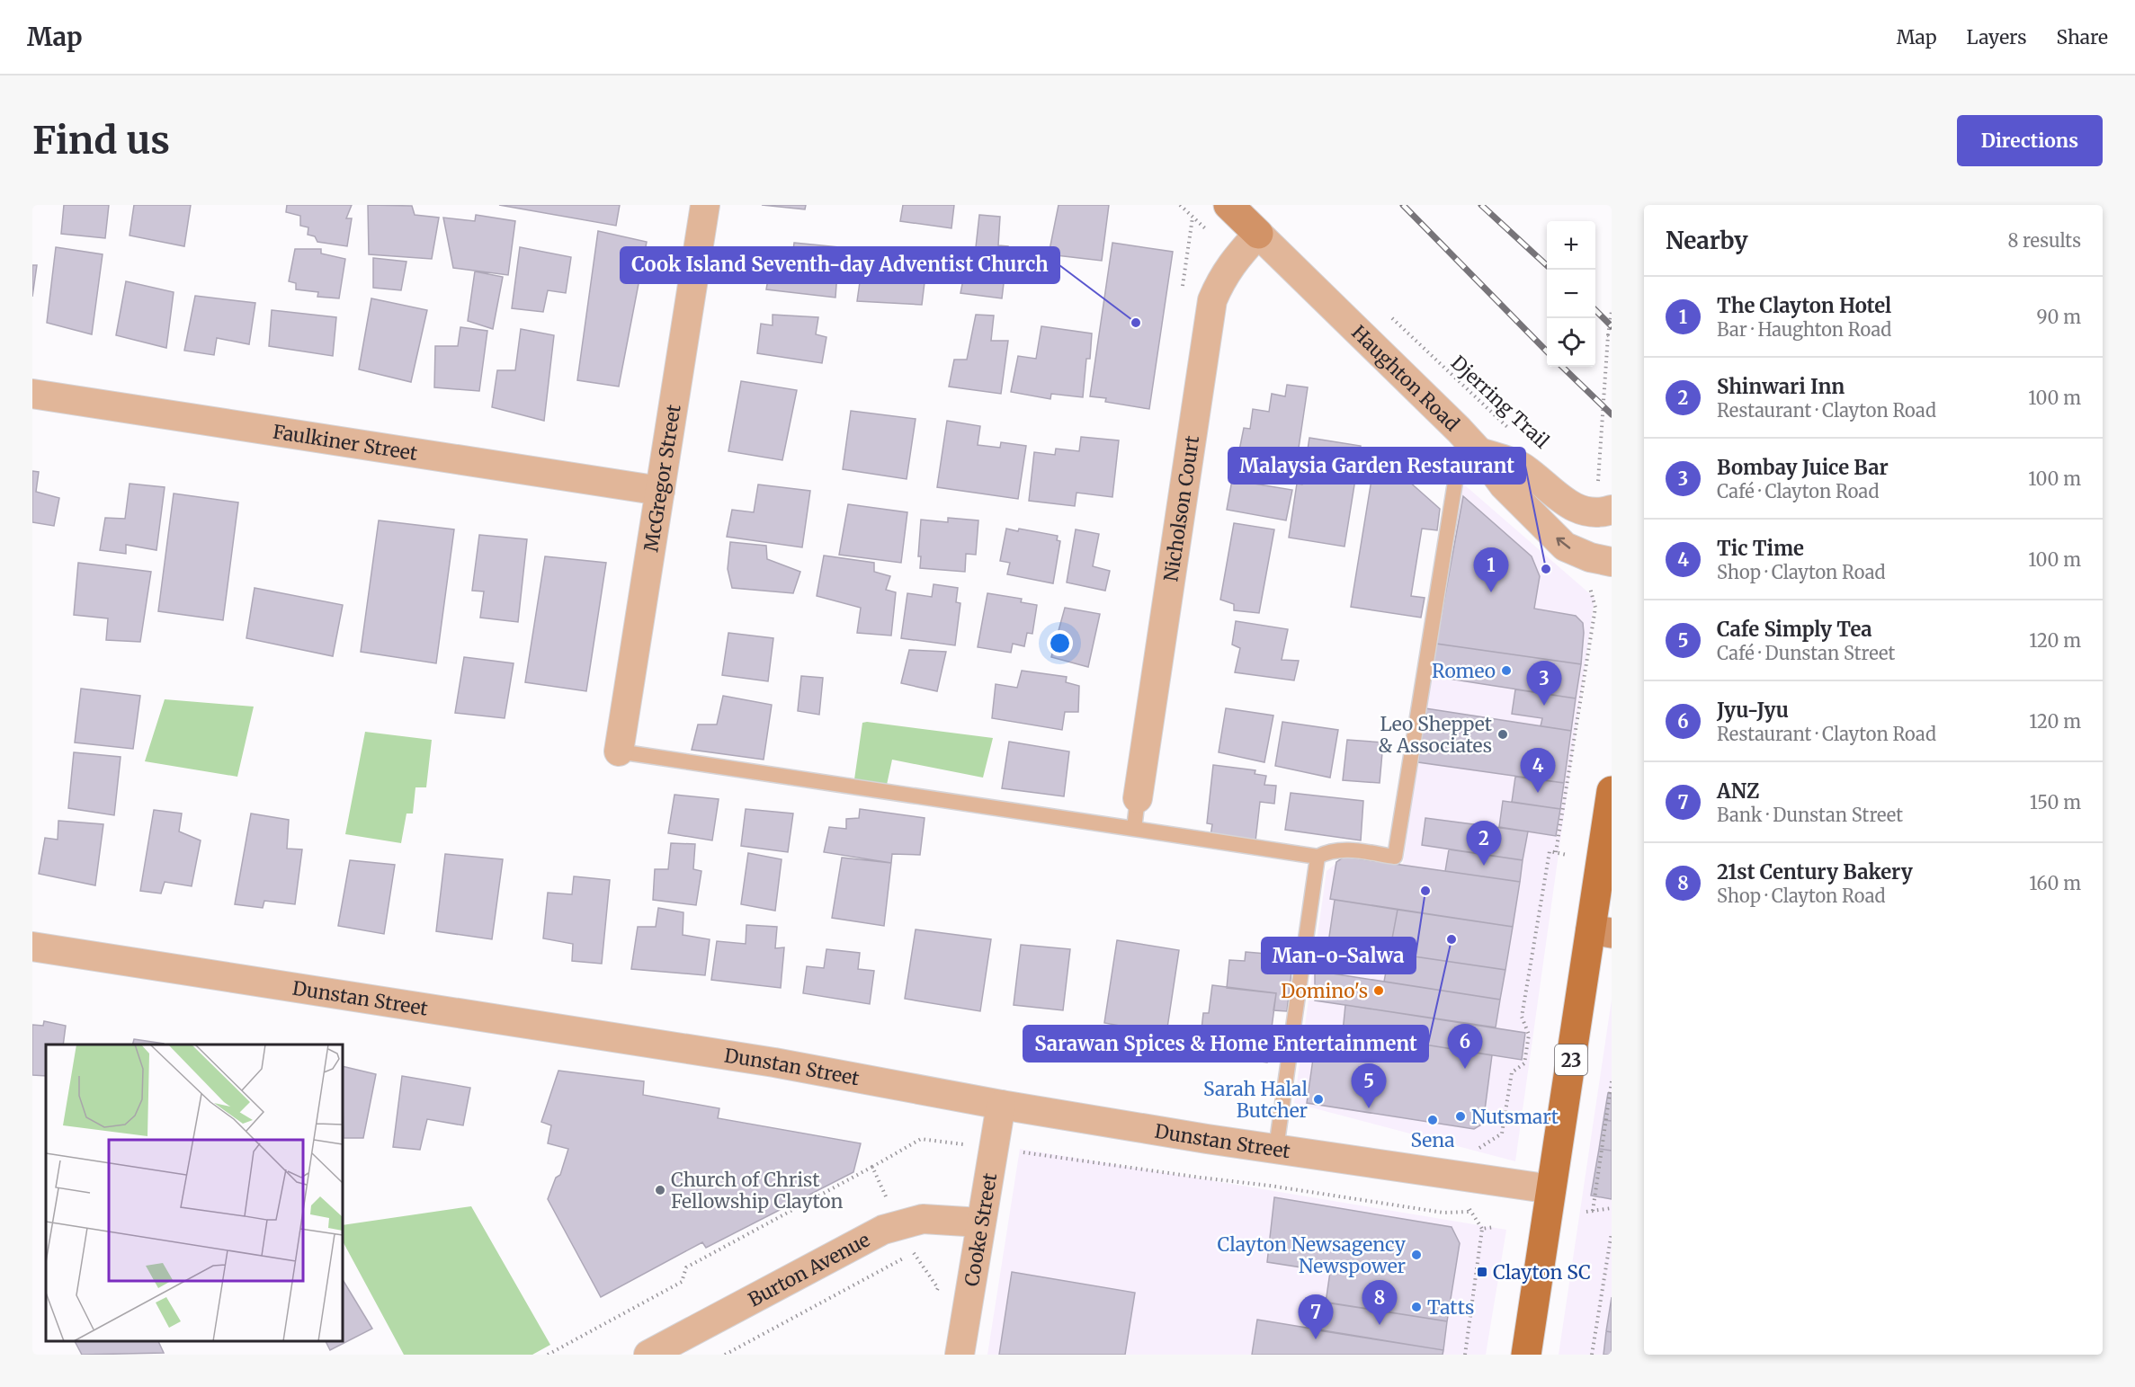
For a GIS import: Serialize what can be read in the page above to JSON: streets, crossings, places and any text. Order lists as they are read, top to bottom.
{
  "streets": {
    "main road": ["23"],
    "street": [
      "Haughton Road",
      "Faulkiner Street",
      "McGregor Street",
      "Nicholson Court",
      "Dunstan Street",
      "Cooke Street",
      "Burton Avenue"
    ],
    "path": ["Djerring Trail"]
  },
  "crossings": [
    ["Haughton Road", "Nicholson Court"],
    ["Faulkiner Street", "McGregor Street"],
    ["Dunstan Street", "23"],
    ["Dunstan Street", "Cooke Street"],
    ["Cooke Street", "Burton Avenue"]
  ],
  "places": {
    "other": [
      "Cook Island Seventh-day Adventist Church",
      "Malaysia Garden Restaurant",
      "Romeo",
      "Leo Sheppet & Associates",
      "Man-o-Salwa",
      "Sarawan Spices & Home Entertainment",
      "Domino's",
      "Sarah Halal Butcher",
      "Nutsmart",
      "Sena",
      "Church of Christ Fellowship Clayton",
      "Clayton Newsagency Newspower",
      "Tatts"
    ],
    "transit": ["Clayton SC"]
  },
  "page": {
    "header": "Map",
    "nav": ["Map", "Layers", "Share"],
    "buttons": "Directions",
    "title": "Find us",
    "heading": ["Nearby", "8 results"],
    "map_buttons": ["+", "−"],
    "list": [
      {
        "mark": "1",
        "name": "The Clayton Hotel",
        "note": "Bar · Haughton Road",
        "value": "90 m"
      },
      {
        "mark": "2",
        "name": "Shinwari Inn",
        "note": "Restaurant · Clayton Road",
        "value": "100 m"
      },
      {
        "mark": "3",
        "name": "Bombay Juice Bar",
        "note": "Café · Clayton Road",
        "value": "100 m"
      },
      {
        "mark": "4",
        "name": "Tic Time",
        "note": "Shop · Clayton Road",
        "value": "100 m"
      },
      {
        "mark": "5",
        "name": "Cafe Simply Tea",
        "note": "Café · Dunstan Street",
        "value": "120 m"
      },
      {
        "mark": "6",
        "name": "Jyu-Jyu",
        "note": "Restaurant · Clayton Road",
        "value": "120 m"
      },
      {
        "mark": "7",
        "name": "ANZ",
        "note": "Bank · Dunstan Street",
        "value": "150 m"
      },
      {
        "mark": "8",
        "name": "21st Century Bakery",
        "note": "Shop · Clayton Road",
        "value": "160 m"
      }
    ],
    "pins": [
      "1",
      "3",
      "4",
      "2",
      "6",
      "5",
      "8",
      "7"
    ]
  }
}
